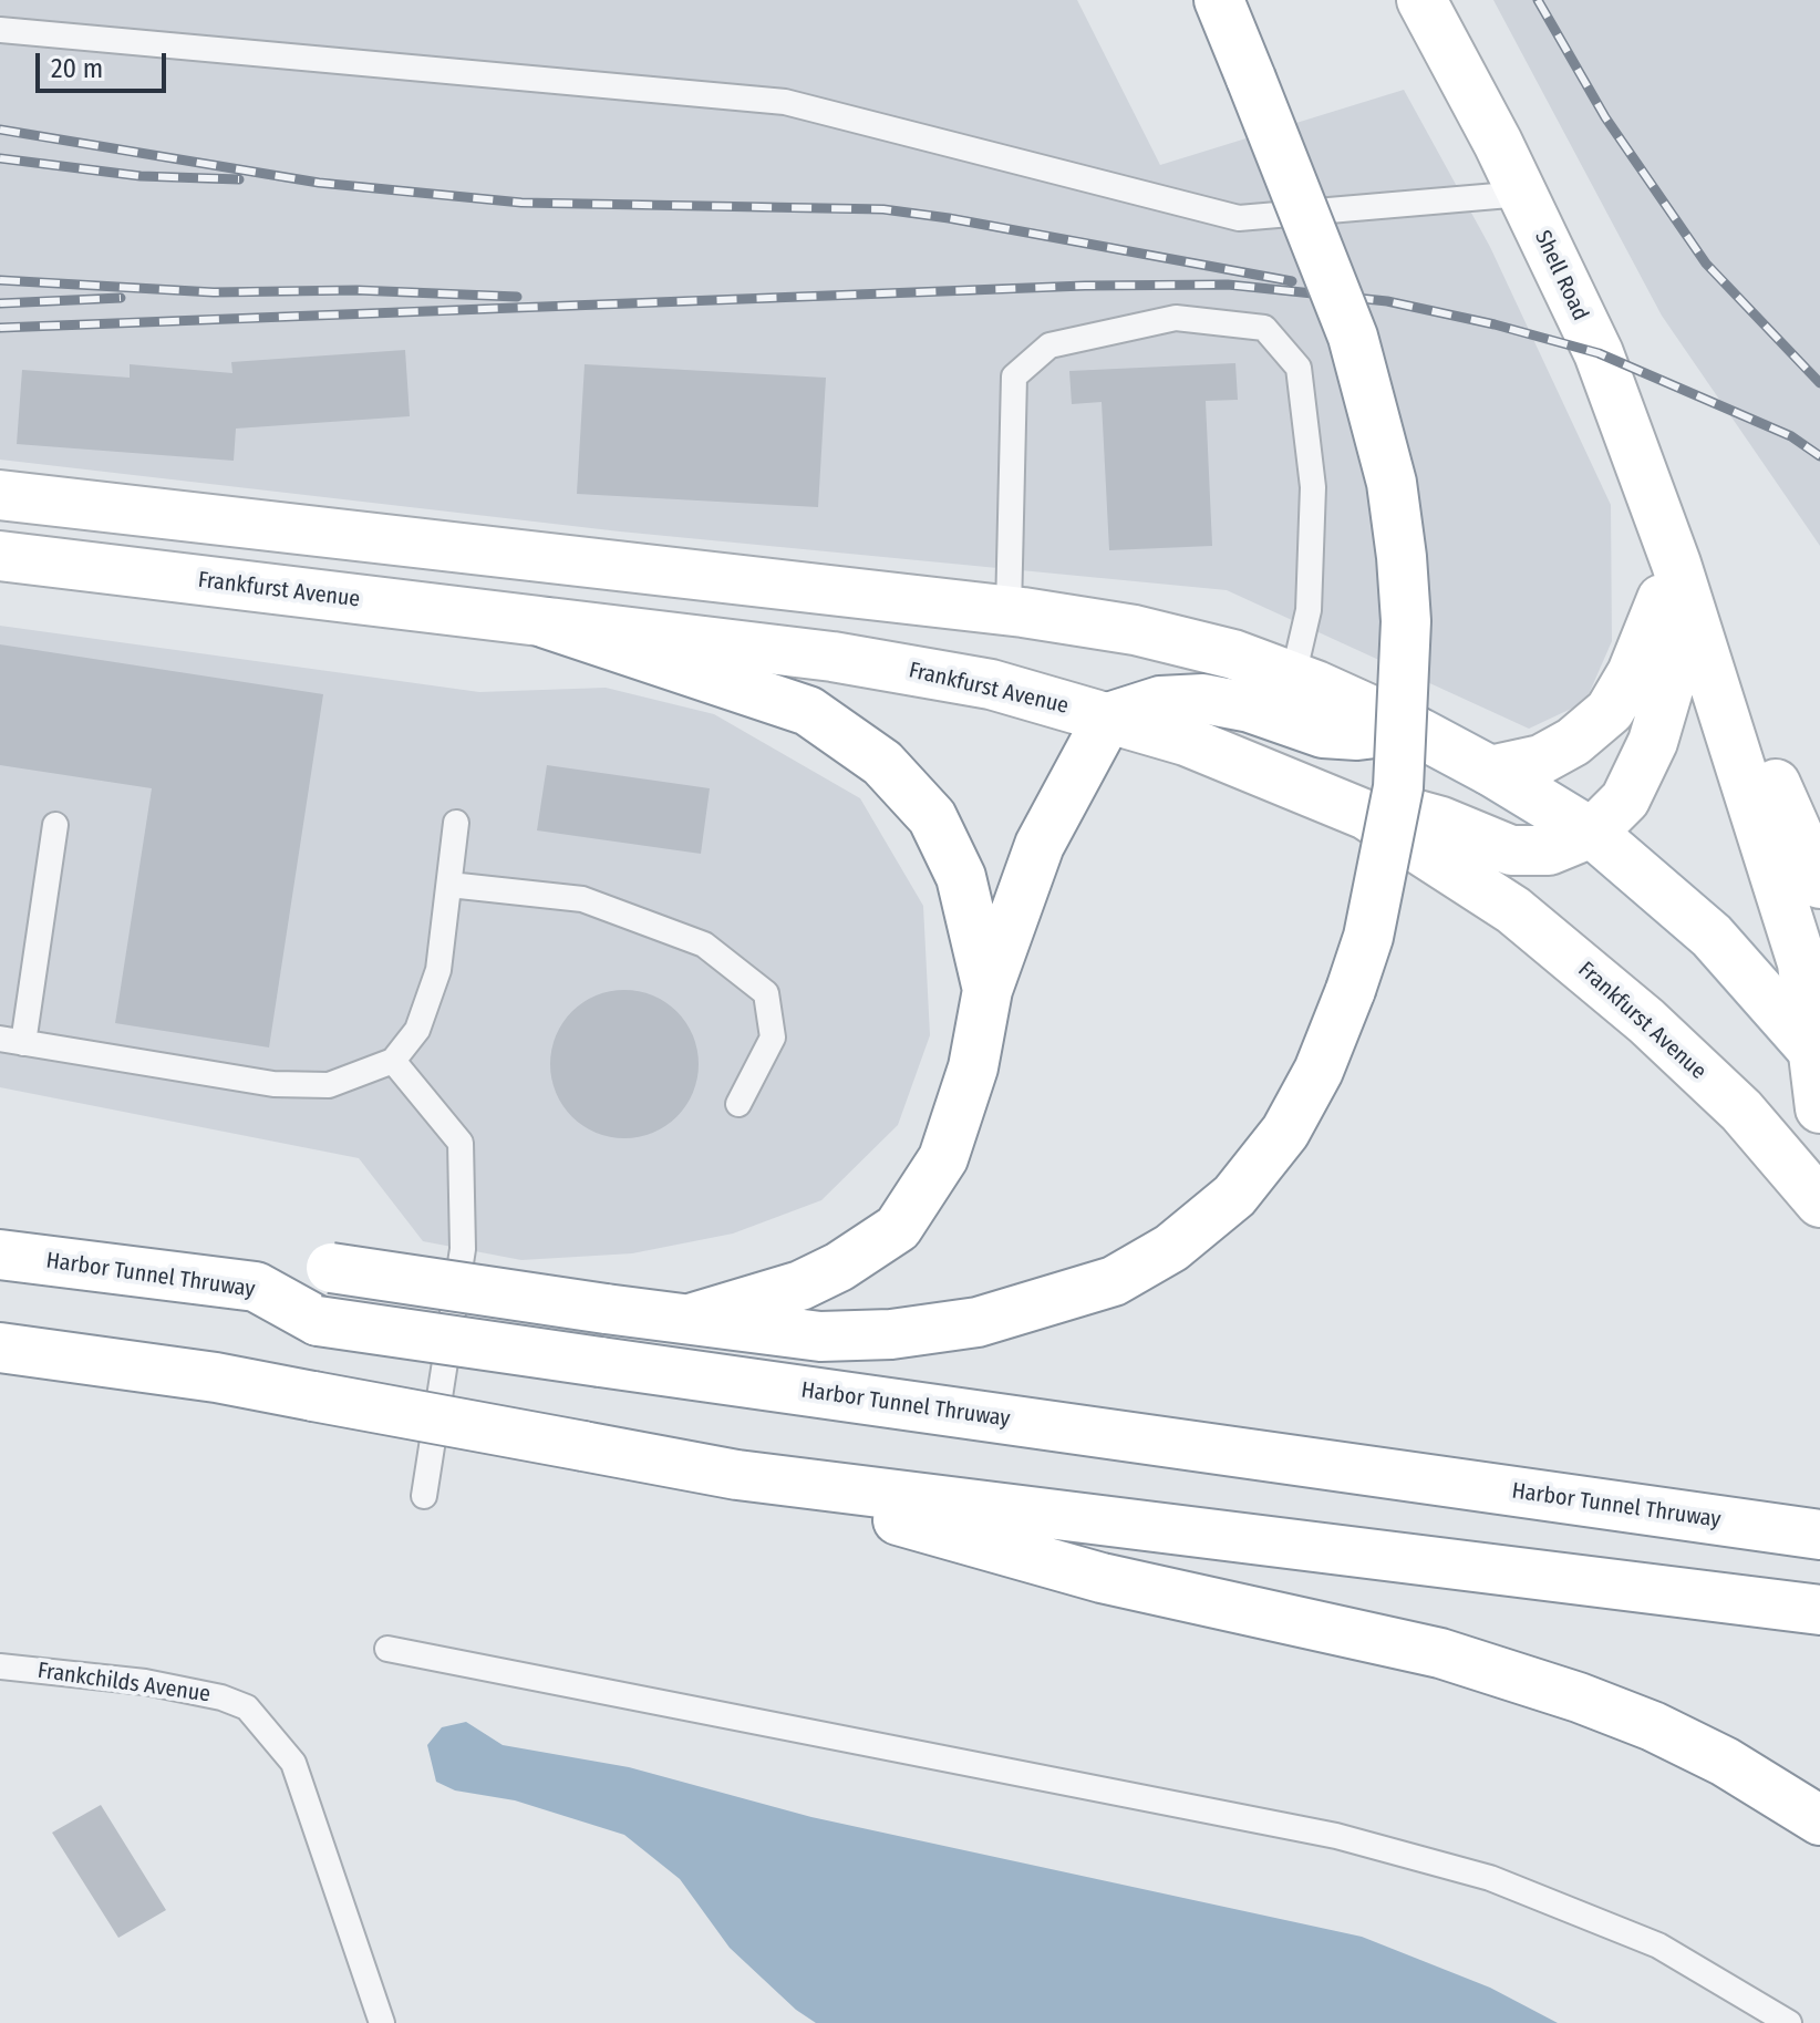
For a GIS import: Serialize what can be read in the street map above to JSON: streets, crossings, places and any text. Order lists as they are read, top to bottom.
{
  "streets": {
    "main road": ["Shell Road", "Frankfurst Avenue", "Harbor Tunnel Thruway"],
    "lane": ["Frankchilds Avenue"]
  },
  "scale_bar": "20 m"
}
